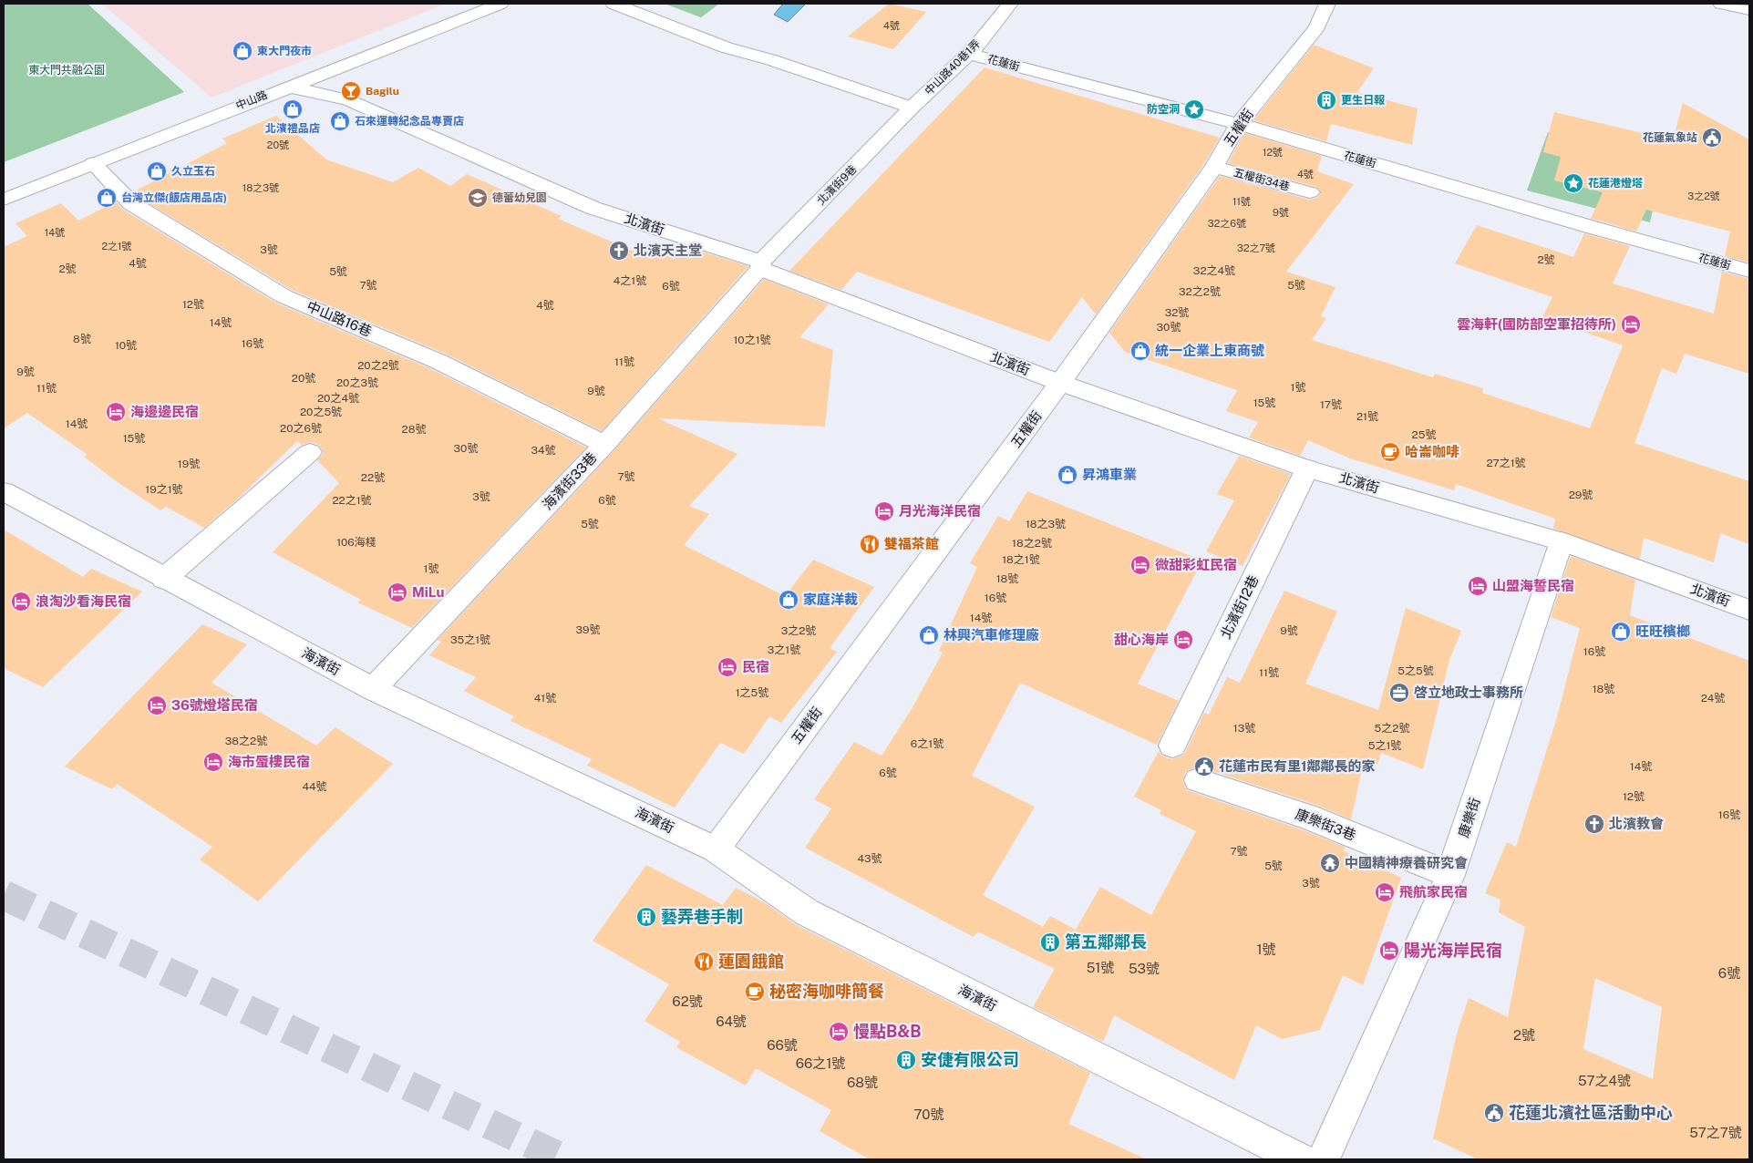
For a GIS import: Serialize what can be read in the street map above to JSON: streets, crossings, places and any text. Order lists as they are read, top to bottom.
{
  "streets": {
    "street": [
      "花蓮街",
      "中山路40巷1弄",
      "中山路",
      "五權街",
      "五權街34巷",
      "北濱街9巷",
      "北濱街",
      "中山路16巷",
      "海濱街33巷",
      "北濱街12巷",
      "海濱街",
      "康樂街",
      "康樂街3巷"
    ]
  },
  "crossings": [
    ["花蓮街", "中山路40巷1弄"],
    ["花蓮街", "五權街"],
    ["中山路40巷1弄", "北濱街9巷"],
    ["中山路", "北濱街"],
    ["中山路", "中山路16巷"],
    ["五權街", "五權街34巷"],
    ["五權街", "北濱街"],
    ["五權街", "海濱街"],
    ["北濱街9巷", "北濱街"],
    ["北濱街9巷", "海濱街33巷"],
    ["北濱街", "海濱街33巷"],
    ["北濱街", "北濱街12巷"],
    ["北濱街", "康樂街"],
    ["中山路16巷", "海濱街33巷"],
    ["海濱街33巷", "海濱街"],
    ["康樂街", "康樂街3巷"]
  ],
  "parks": ["東大門共融公園"],
  "places": {
    "shop": [
      "東大門夜市",
      "北濱禮品店",
      "石來運轉紀念品專賣店",
      "久立玉石",
      "台灣立傑(飯店用品店)",
      "統一企業上東商號",
      "昇鴻車業",
      "家庭洋裁",
      "旺旺檳榔",
      "林興汽車修理廠"
    ],
    "bar": ["Bagilu"],
    "building": [
      "更生日報",
      "藝弄巷手制",
      "第五鄰鄰長",
      "安倢有限公司"
    ],
    "place": ["防空洞", "花蓮港燈塔"],
    "public building": ["花蓮氣象站", "花蓮市民有里1鄰鄰長的家", "花蓮北濱社區活動中心"],
    "school or university": ["德蕾幼兒園"],
    "church": ["北濱天主堂", "北濱教會"],
    "hotel": [
      "雲海軒(國防部空軍招待所)",
      "海邊邊民宿",
      "月光海洋民宿",
      "微甜彩虹民宿",
      "山盟海誓民宿",
      "MiLu",
      "浪淘沙看海民宿",
      "甜心海岸",
      "民宿",
      "36號燈塔民宿",
      "海市蜃樓民宿",
      "飛航家民宿",
      "陽光海岸民宿",
      "慢點B&B"
    ],
    "cafe": ["哈崙咖啡", "秘密海咖啡簡餐"],
    "restaurant": ["雙福茶館", "蓮園餓館"],
    "office": ["啓立地政士事務所"],
    "temple": ["中國精神療養研究會"]
  },
  "house_numbers": [
    "4號",
    "20號",
    "12號",
    "4號",
    "18之3號",
    "3之2號",
    "11號",
    "9號",
    "32之6號",
    "14號",
    "2之1號",
    "32之7號",
    "3號",
    "2號",
    "4號",
    "2號",
    "32之4號",
    "5號",
    "4之1號",
    "7號",
    "5號",
    "6號",
    "32之2號",
    "12號",
    "4號",
    "32號",
    "14號",
    "30號",
    "8號",
    "10之1號",
    "16號",
    "10號",
    "11號",
    "20之2號",
    "9號",
    "20號",
    "20之3號",
    "1號",
    "11號",
    "9號",
    "20之4號",
    "15號",
    "17號",
    "20之5號",
    "21號",
    "14號",
    "20之6號",
    "28號",
    "25號",
    "15號",
    "30號",
    "34號",
    "27之1號",
    "19號",
    "7號",
    "22號",
    "19之1號",
    "29號",
    "3號",
    "22之1號",
    "6號",
    "5號",
    "18之3號",
    "106海棧",
    "18之2號",
    "18之1號",
    "1號",
    "18號",
    "16號",
    "14號",
    "39號",
    "3之2號",
    "9號",
    "35之1號",
    "3之1號",
    "16號",
    "5之5號",
    "11號",
    "18號",
    "1之5號",
    "41號",
    "24號",
    "13號",
    "5之2號",
    "38之2號",
    "6之1號",
    "5之1號",
    "14號",
    "6號",
    "44號",
    "12號",
    "16號",
    "7號",
    "43號",
    "5號",
    "3號",
    "1號",
    "51號",
    "53號",
    "6號",
    "62號",
    "64號",
    "2號",
    "66號",
    "66之1號",
    "57之4號",
    "68號",
    "70號",
    "57之7號"
  ]
}
